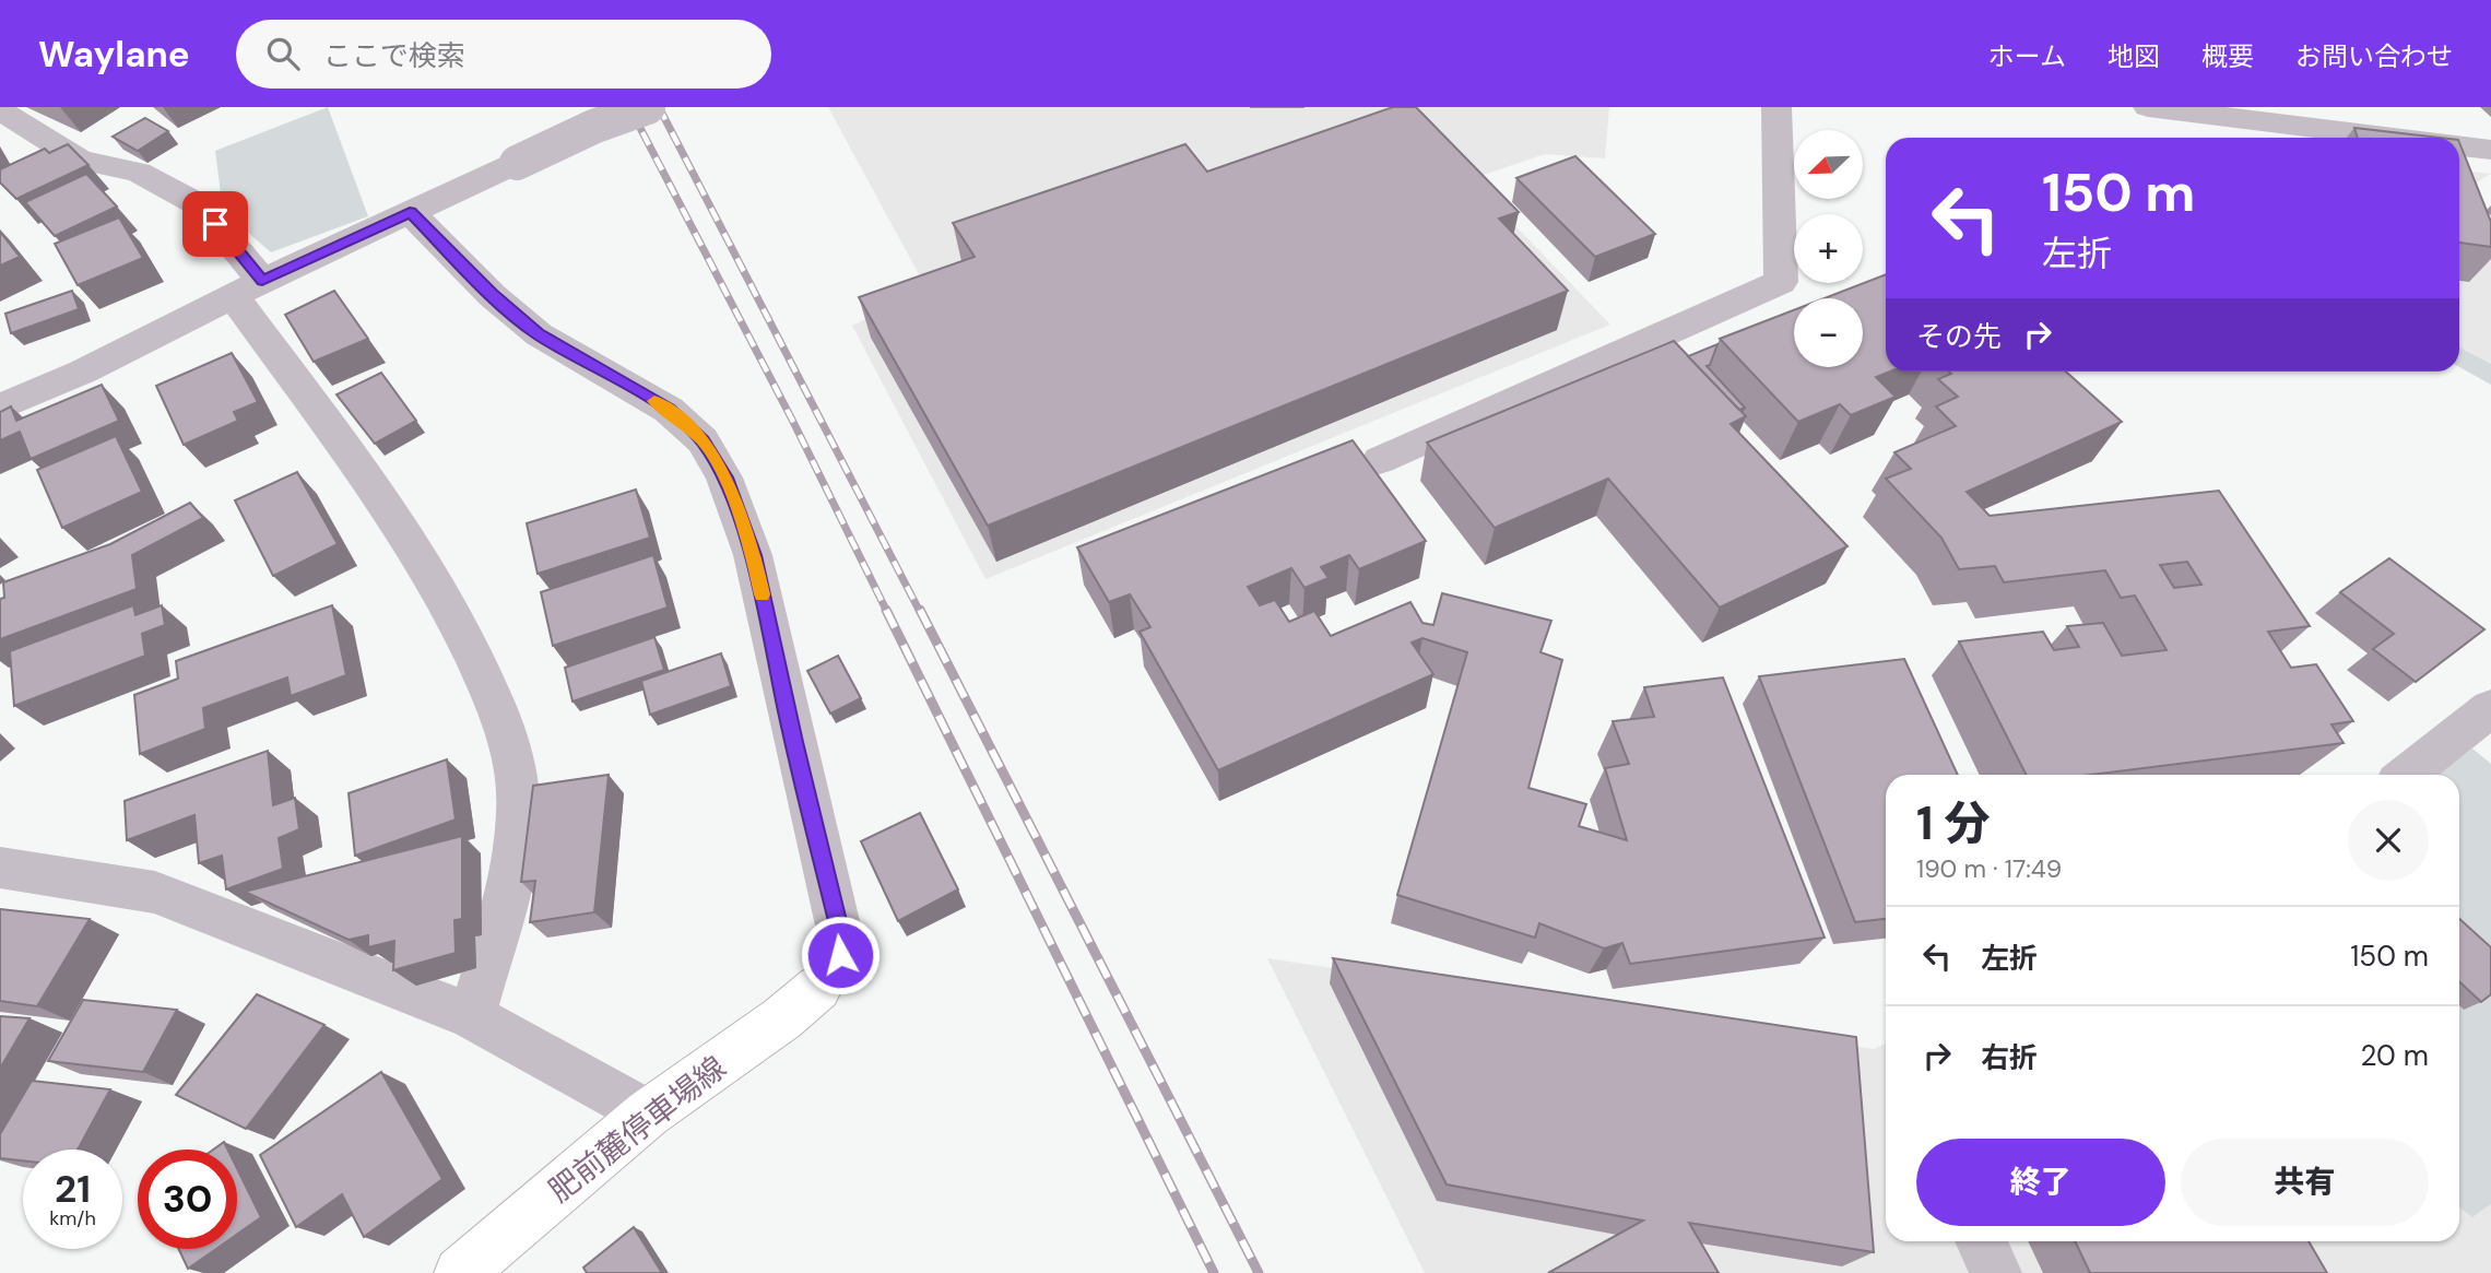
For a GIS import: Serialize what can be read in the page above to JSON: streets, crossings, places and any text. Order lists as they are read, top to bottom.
{
  "streets": {
    "main road": ["肥前麓停車場線"]
  },
  "north": "bottom left",
  "page": {
    "header": "Waylane",
    "search": "ここで検索",
    "nav": [
      "ホーム",
      "地図",
      "概要",
      "お問い合わせ"
    ],
    "map_buttons": ["+", "−"],
    "turn": ["150 m", "左折"],
    "then": "その先",
    "heading": ["1 分", "190 m · 17:49"],
    "list": [
      {
        "name": "左折",
        "value": "150 m"
      },
      {
        "name": "右折",
        "value": "20 m"
      }
    ],
    "buttons": ["終了", "共有"],
    "speed": "21 km/h",
    "limit": "30"
  }
}
